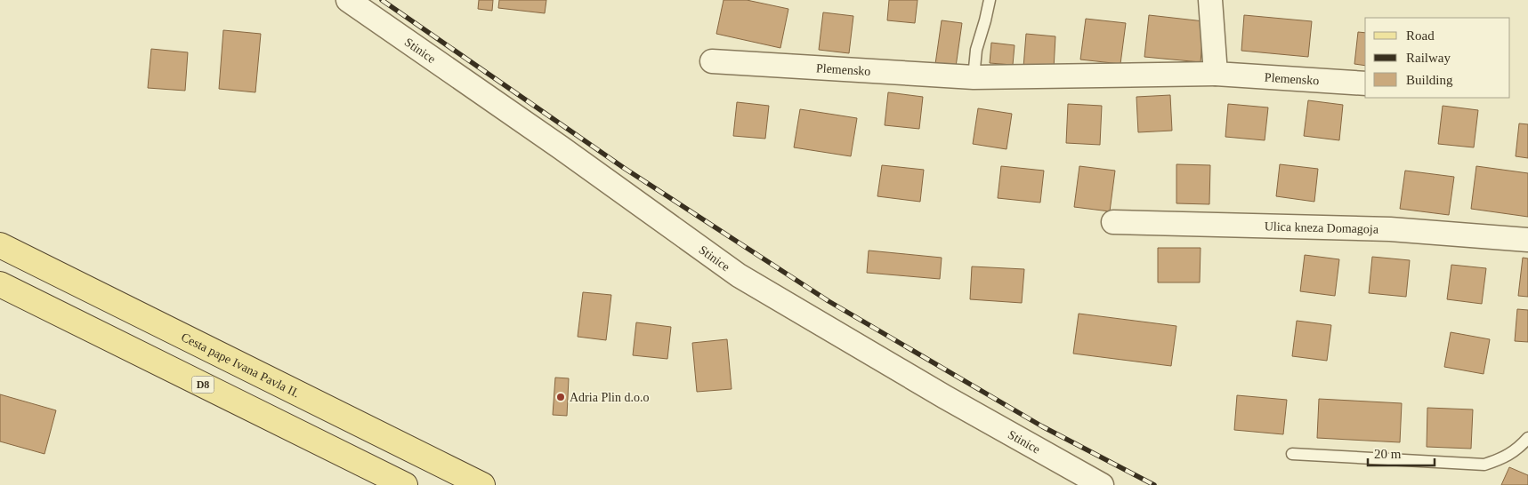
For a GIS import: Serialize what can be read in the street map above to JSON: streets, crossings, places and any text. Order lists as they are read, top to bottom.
{
  "streets": {
    "main road": ["Cesta pape Ivana Pavla II.", "D8"],
    "street": ["Stinice", "Plemensko", "Ulica kneza Domagoja"]
  },
  "places": ["Adria Plin d.o.o"],
  "legend": ["Road", "Railway", "Building"],
  "scale_bar": "20 m"
}
